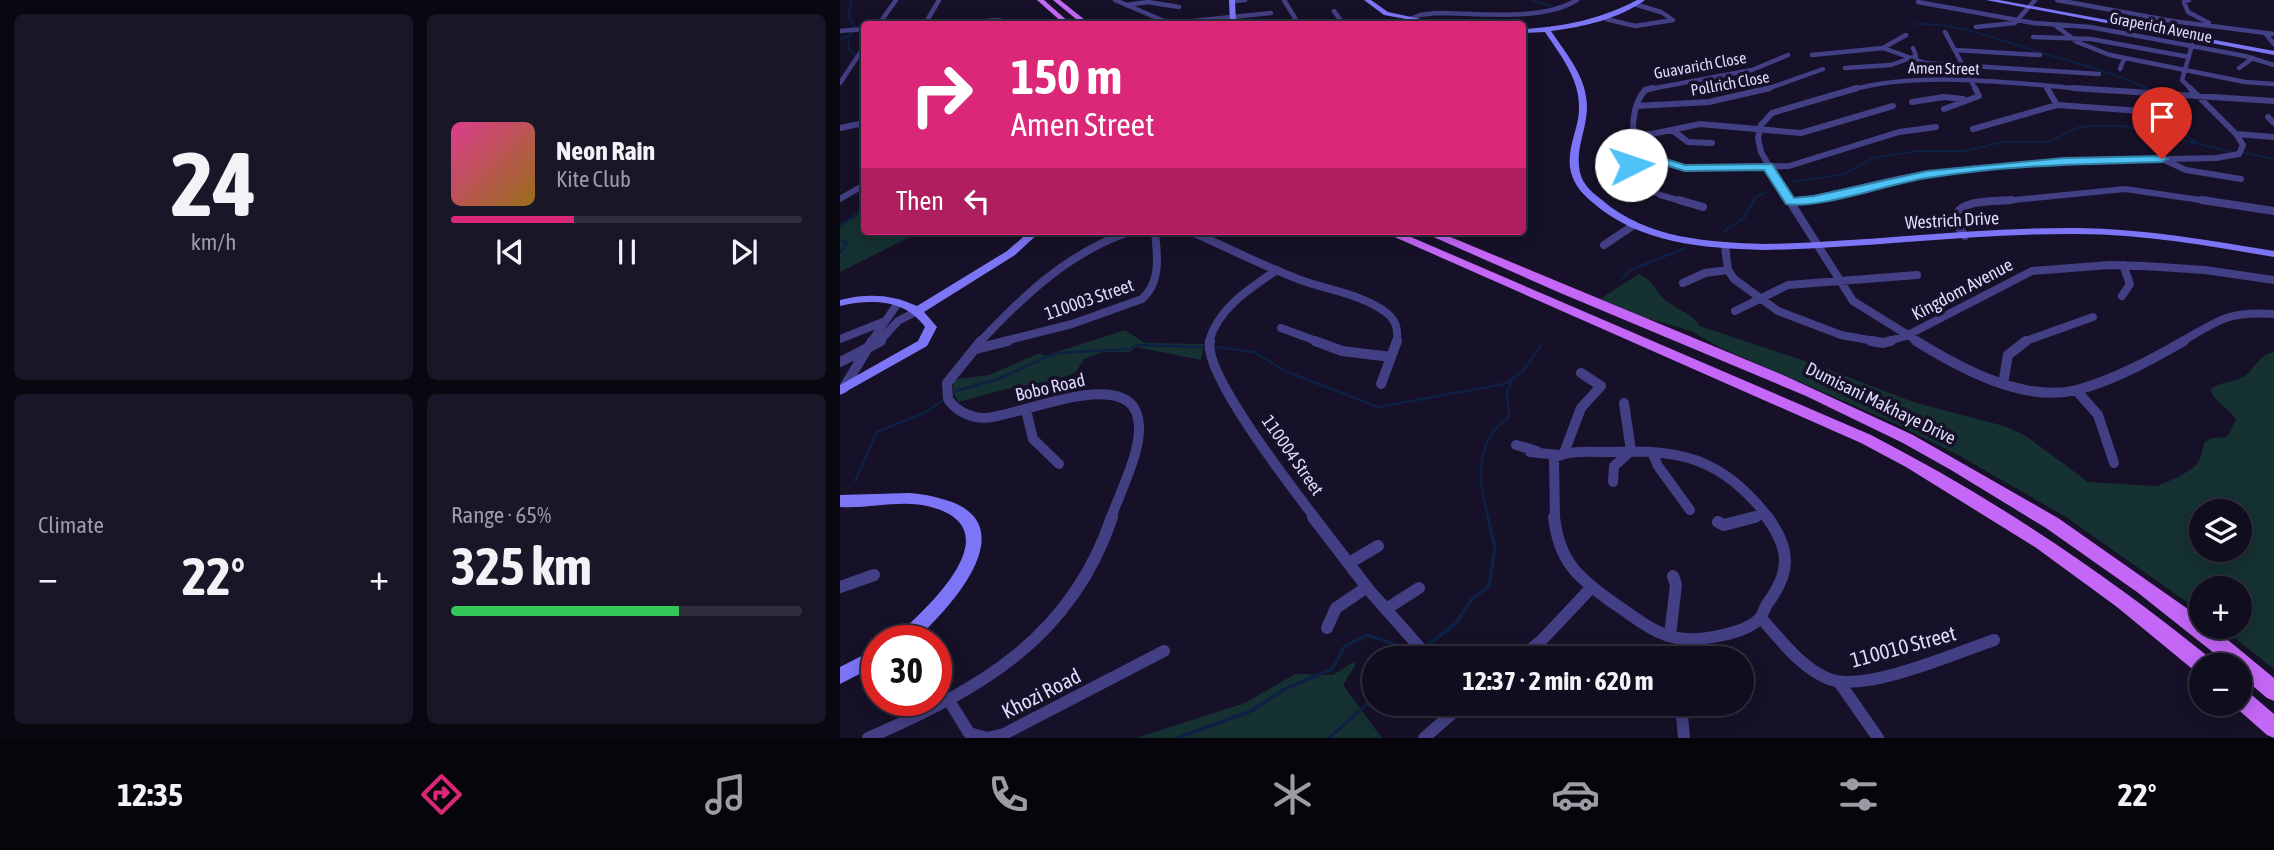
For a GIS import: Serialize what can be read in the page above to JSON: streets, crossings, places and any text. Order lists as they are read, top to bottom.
{
  "streets": {
    "main road": ["Dumisani Makhaye Drive"],
    "street": [
      "Graperich Avenue",
      "Guavarich Close",
      "Amen Street",
      "Pollrich Close",
      "Westrich Drive",
      "Kingdom Avenue",
      "110003 Street",
      "Bobo Road",
      "110004 Street",
      "110010 Street",
      "Khozi Road"
    ]
  },
  "crossings": [
    ["Guavarich Close", "Pollrich Close"],
    ["110003 Street", "Bobo Road"]
  ],
  "page": {
    "tile": [
      ["24", "km/h"],
      "Climate",
      ["Range · 65%", "325 km"]
    ],
    "turn": ["150 m", "Amen Street"],
    "song": ["Neon Rain", "Kite Club"],
    "then": "Then",
    "map_buttons": ["+", "−"],
    "heat": ["−", "22°", "+"],
    "limit": "30",
    "trip": "12:37 · 2 min · 620 m",
    "tabs": ["12:35", "22°"]
  }
}
